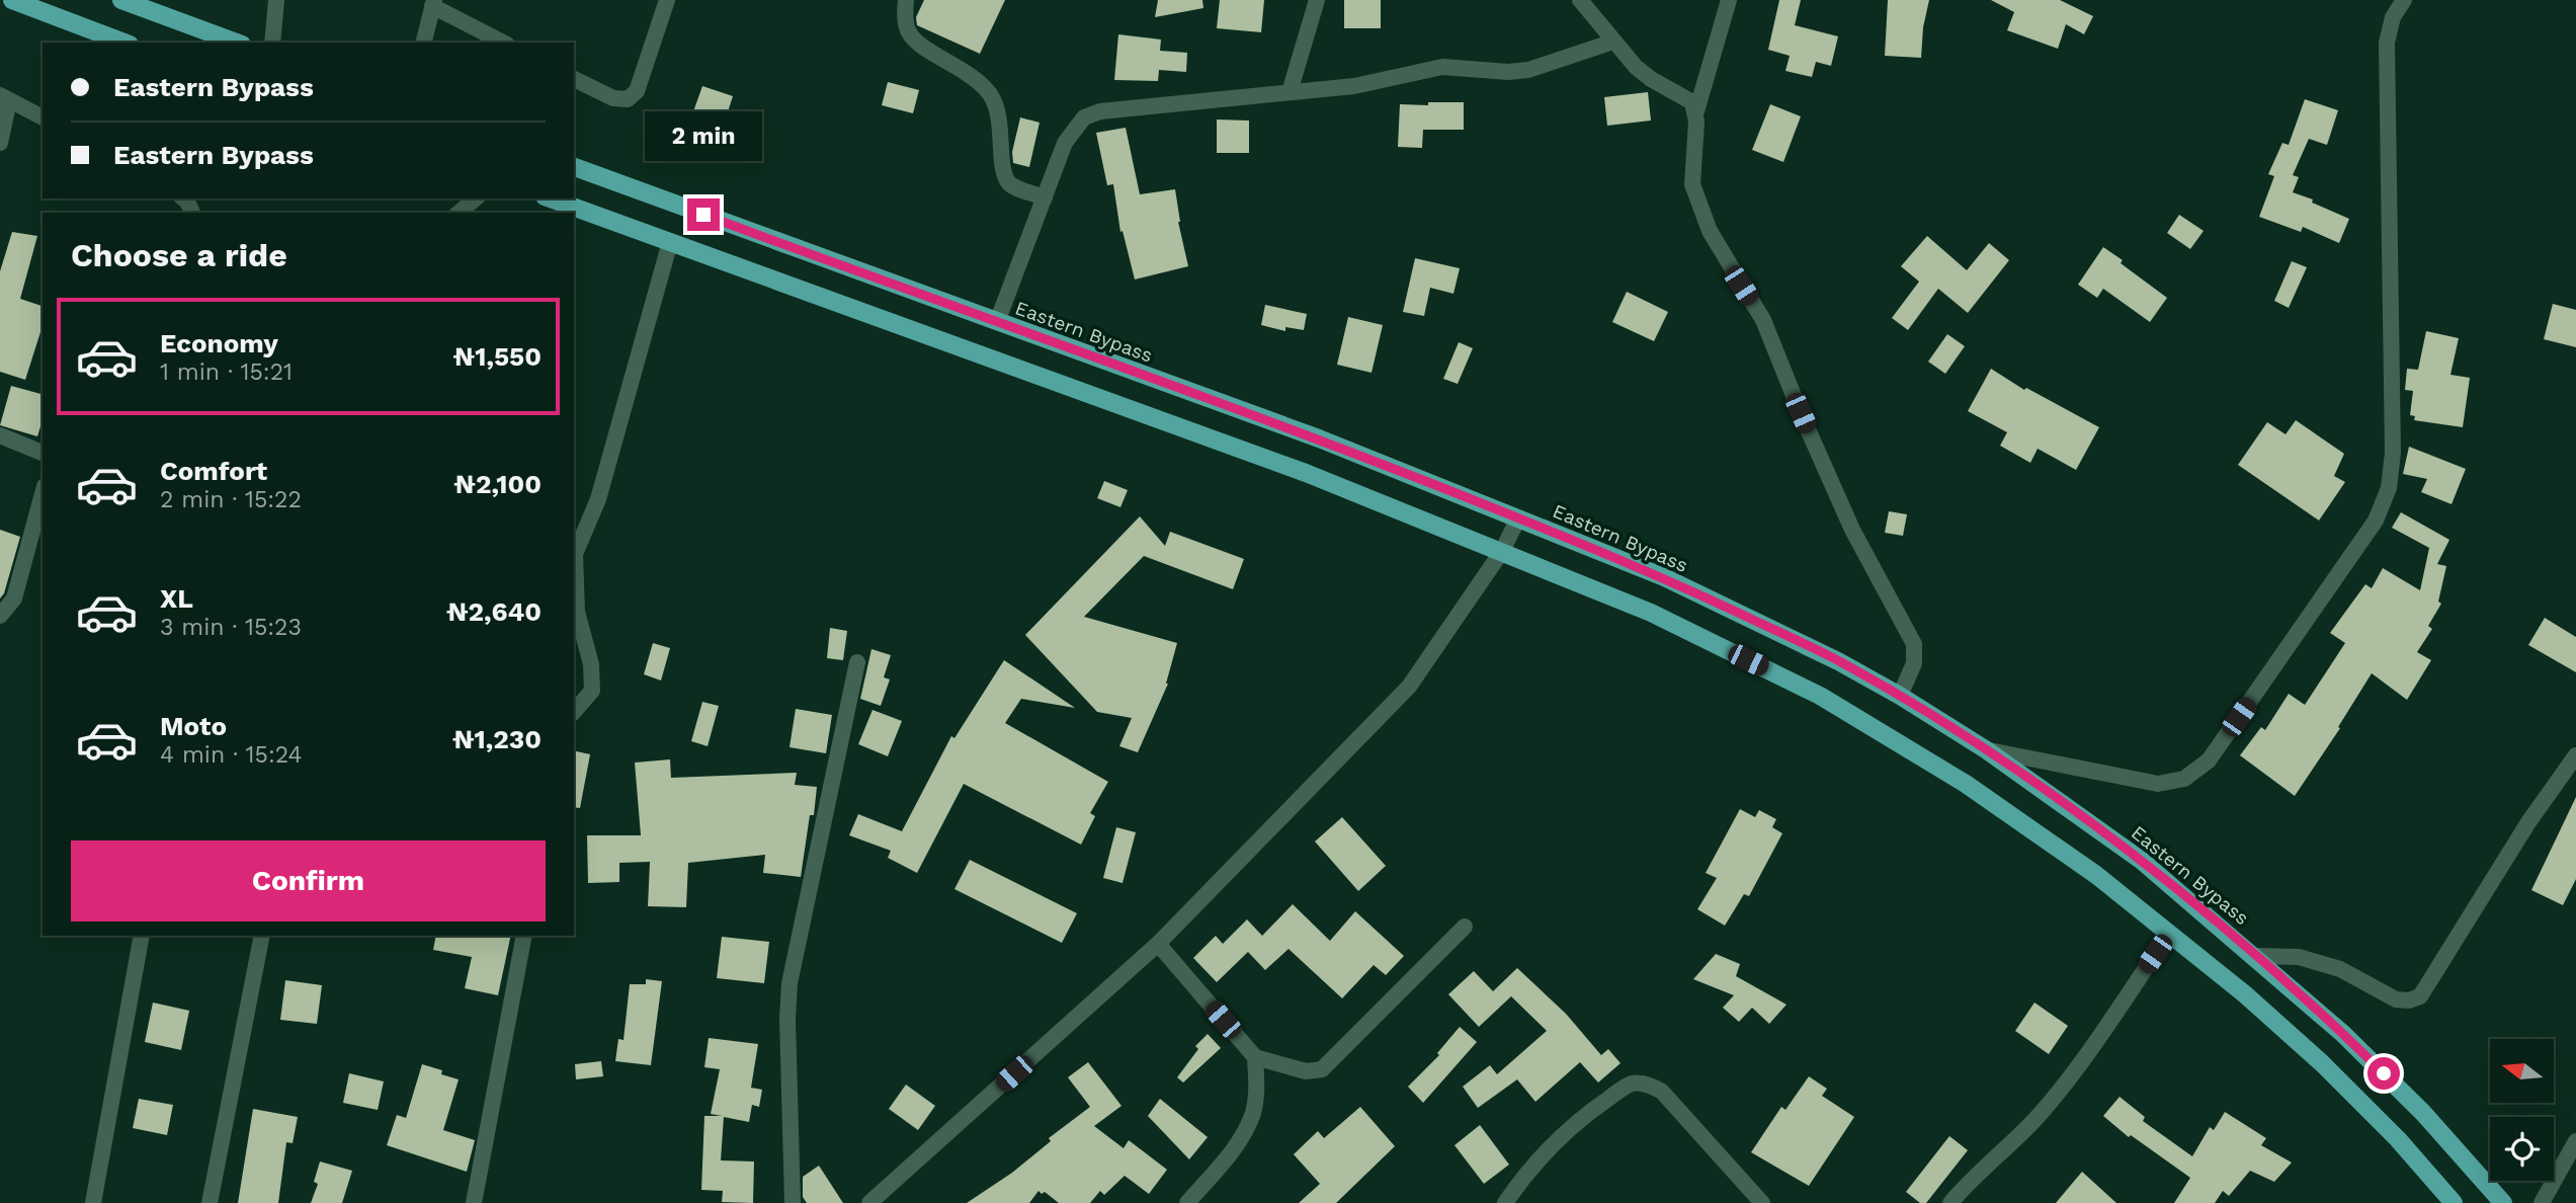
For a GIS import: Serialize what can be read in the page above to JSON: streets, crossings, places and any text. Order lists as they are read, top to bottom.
{
  "streets": {
    "main road": ["Eastern Bypass"]
  },
  "north": "left",
  "page": {
    "banner": ["Eastern Bypass", "Eastern Bypass"],
    "bubble": "2 min",
    "heading": "Choose a ride",
    "list": [
      {
        "name": "Economy",
        "note": "1 min · 15:21",
        "value": "₦1,550"
      },
      {
        "name": "Comfort",
        "note": "2 min · 15:22",
        "value": "₦2,100"
      },
      {
        "name": "XL",
        "note": "3 min · 15:23",
        "value": "₦2,640"
      },
      {
        "name": "Moto",
        "note": "4 min · 15:24",
        "value": "₦1,230"
      }
    ],
    "buttons": "Confirm"
  }
}
